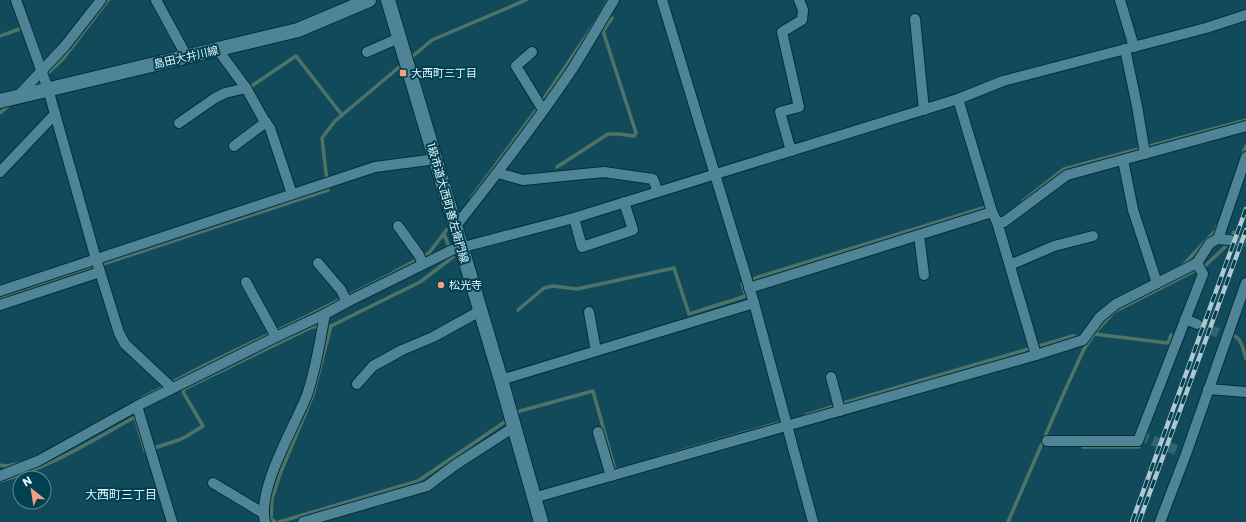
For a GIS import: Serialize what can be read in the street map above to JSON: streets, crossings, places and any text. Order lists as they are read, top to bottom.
{
  "streets": {
    "street": ["島田大井川線", "1級市道大西町善左衛門線"]
  },
  "districts": ["大西町三丁目"],
  "places": {
    "transit": ["大西町三丁目"],
    "other": ["松光寺"]
  },
  "north": "top left"
}
